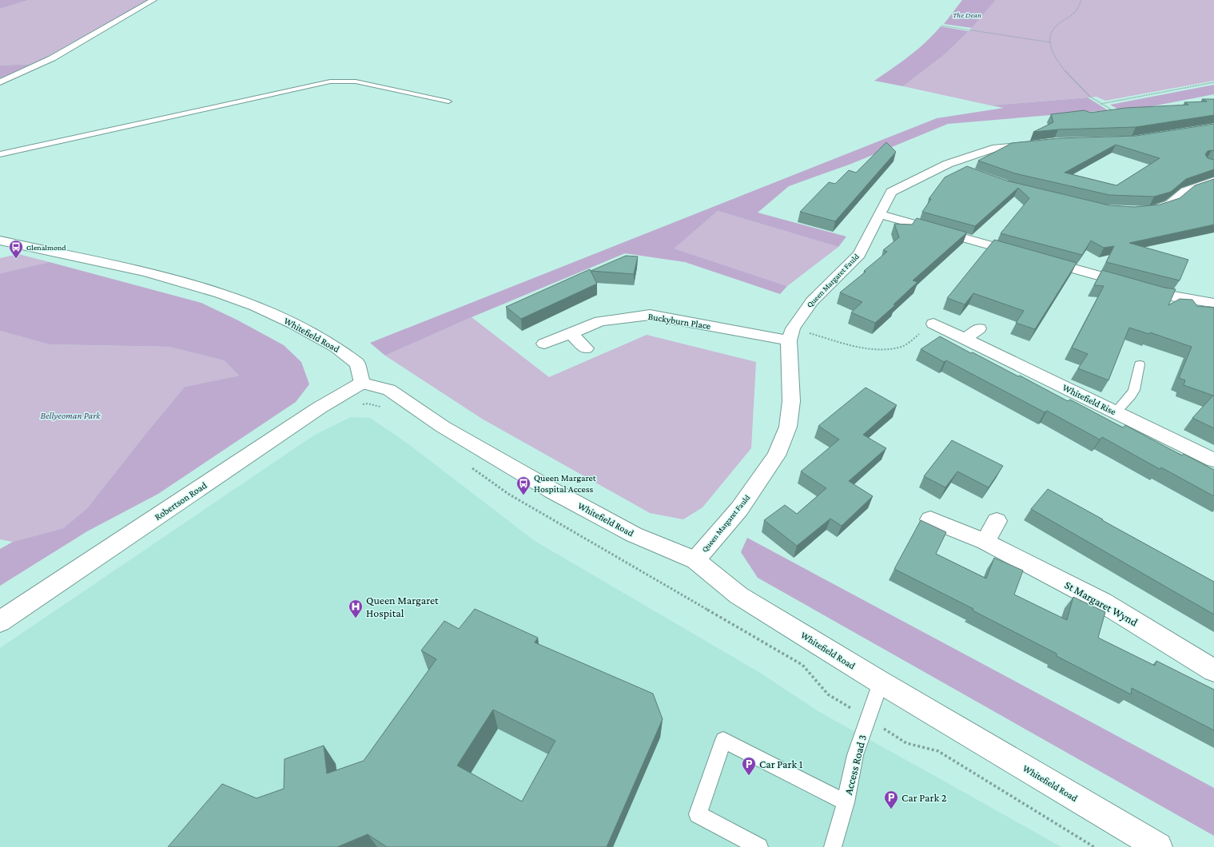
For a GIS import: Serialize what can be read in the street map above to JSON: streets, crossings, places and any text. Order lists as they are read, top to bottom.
{
  "streets": {
    "street": [
      "Queen Margaret Fauld",
      "Buckyburn Place",
      "Whitefield Road",
      "Whitefield Rise",
      "Robertson Road",
      "St Margaret Wynd"
    ],
    "lane": ["Access Road 3"]
  },
  "crossings": [
    ["Queen Margaret Fauld", "Buckyburn Place"],
    ["Queen Margaret Fauld", "Whitefield Road"],
    ["Whitefield Road", "Robertson Road"],
    ["Whitefield Road", "Access Road 3"]
  ],
  "parks": ["The Dean", "Bellyeoman Park"],
  "places": {
    "bus stop": ["Glenalmond", "Queen Margaret Hospital Access"],
    "hospital": ["Queen Margaret Hospital"],
    "parking": ["Car Park 1", "Car Park 2"]
  }
}
